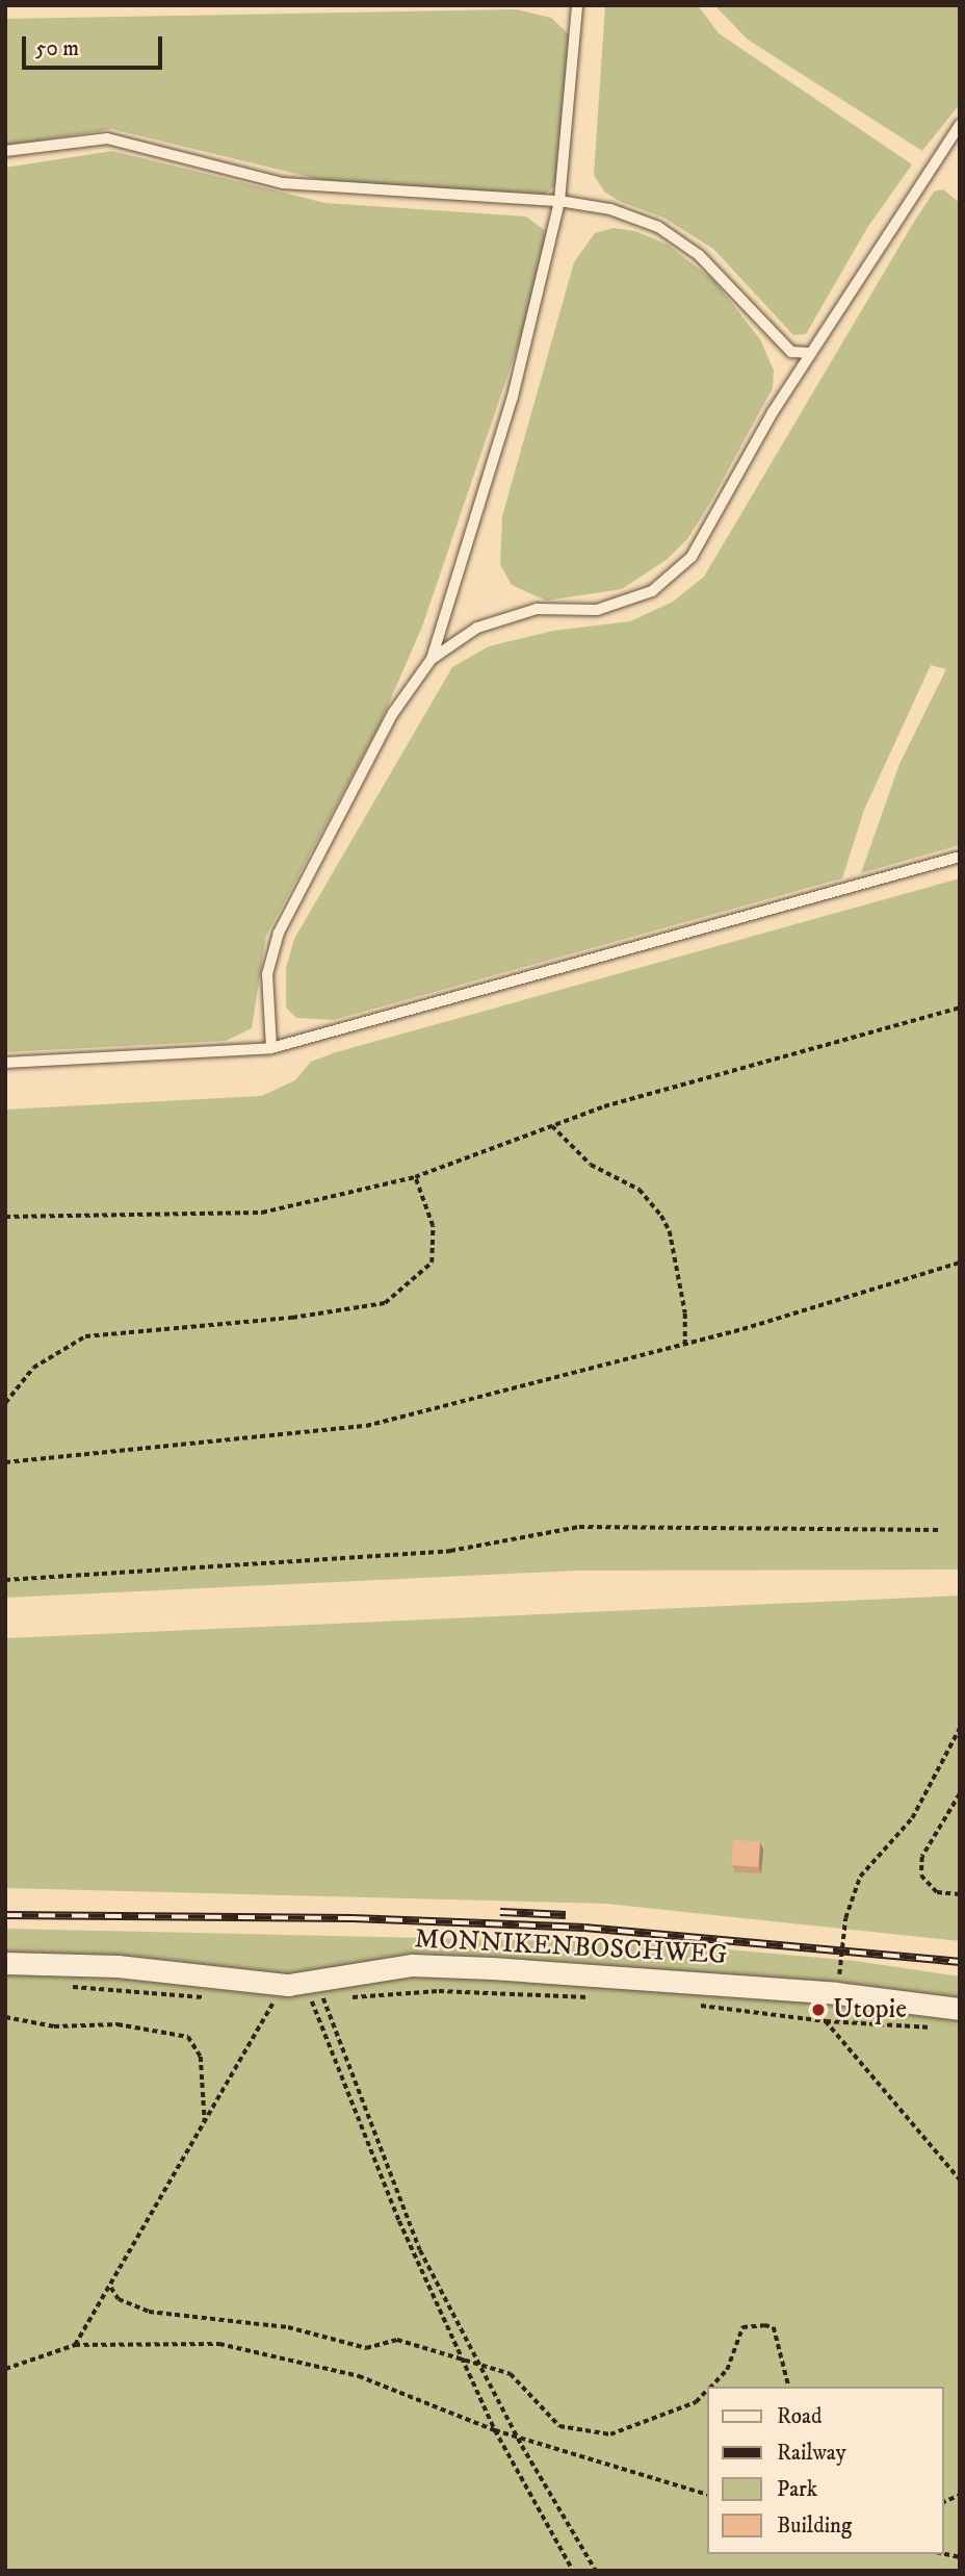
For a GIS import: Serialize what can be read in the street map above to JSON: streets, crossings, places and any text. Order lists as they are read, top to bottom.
{
  "streets": {
    "street": ["MONNIKENBOSCHWEG"]
  },
  "places": ["Utopie"],
  "legend": [
    "Road",
    "Railway",
    "Park",
    "Building"
  ],
  "scale_bar": "50 m"
}
